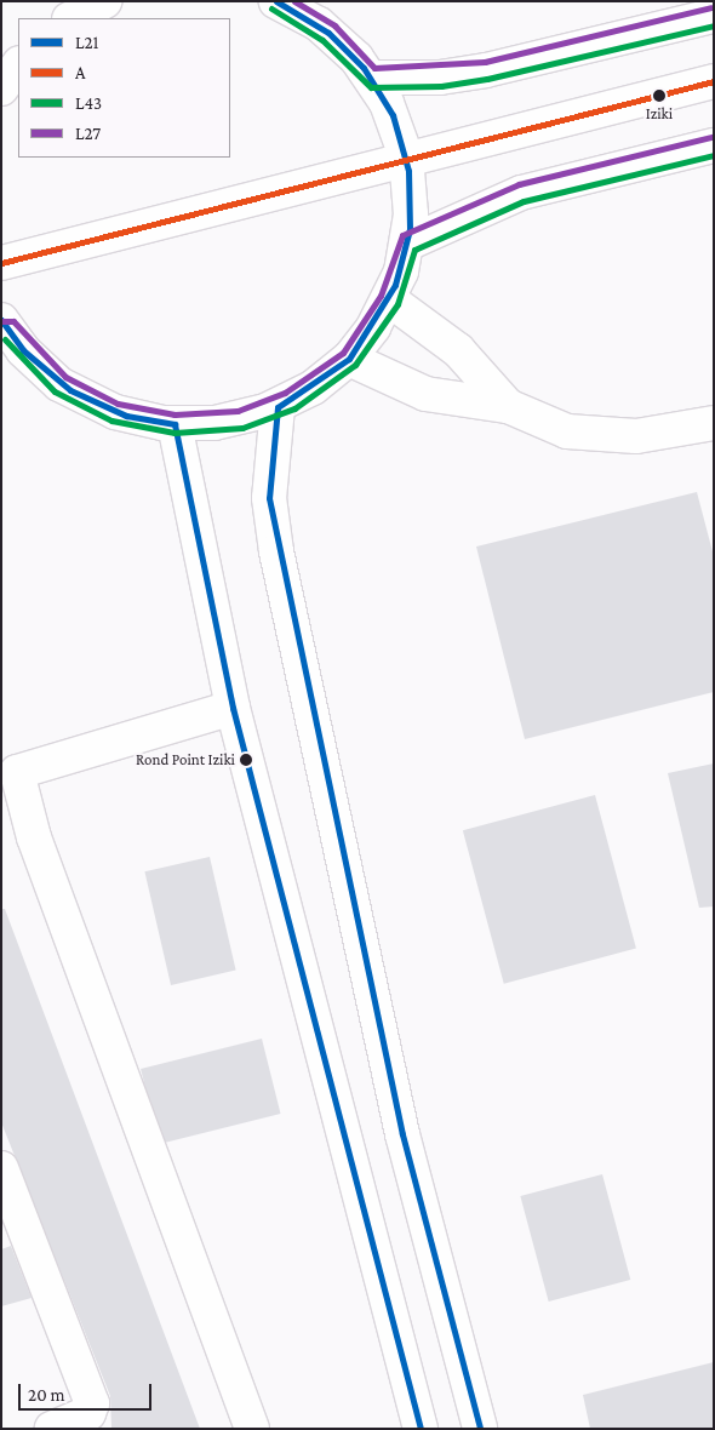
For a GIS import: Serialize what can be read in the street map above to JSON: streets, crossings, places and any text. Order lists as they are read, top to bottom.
{
  "places": ["Iziki", "Rond Point Iziki"],
  "lines": [
    "transit line L21",
    "transit line L27",
    "transit line L43",
    "transit line A"
  ],
  "legend": [
    "L21",
    "A",
    "L43",
    "L27"
  ],
  "scale_bar": "20 m"
}
